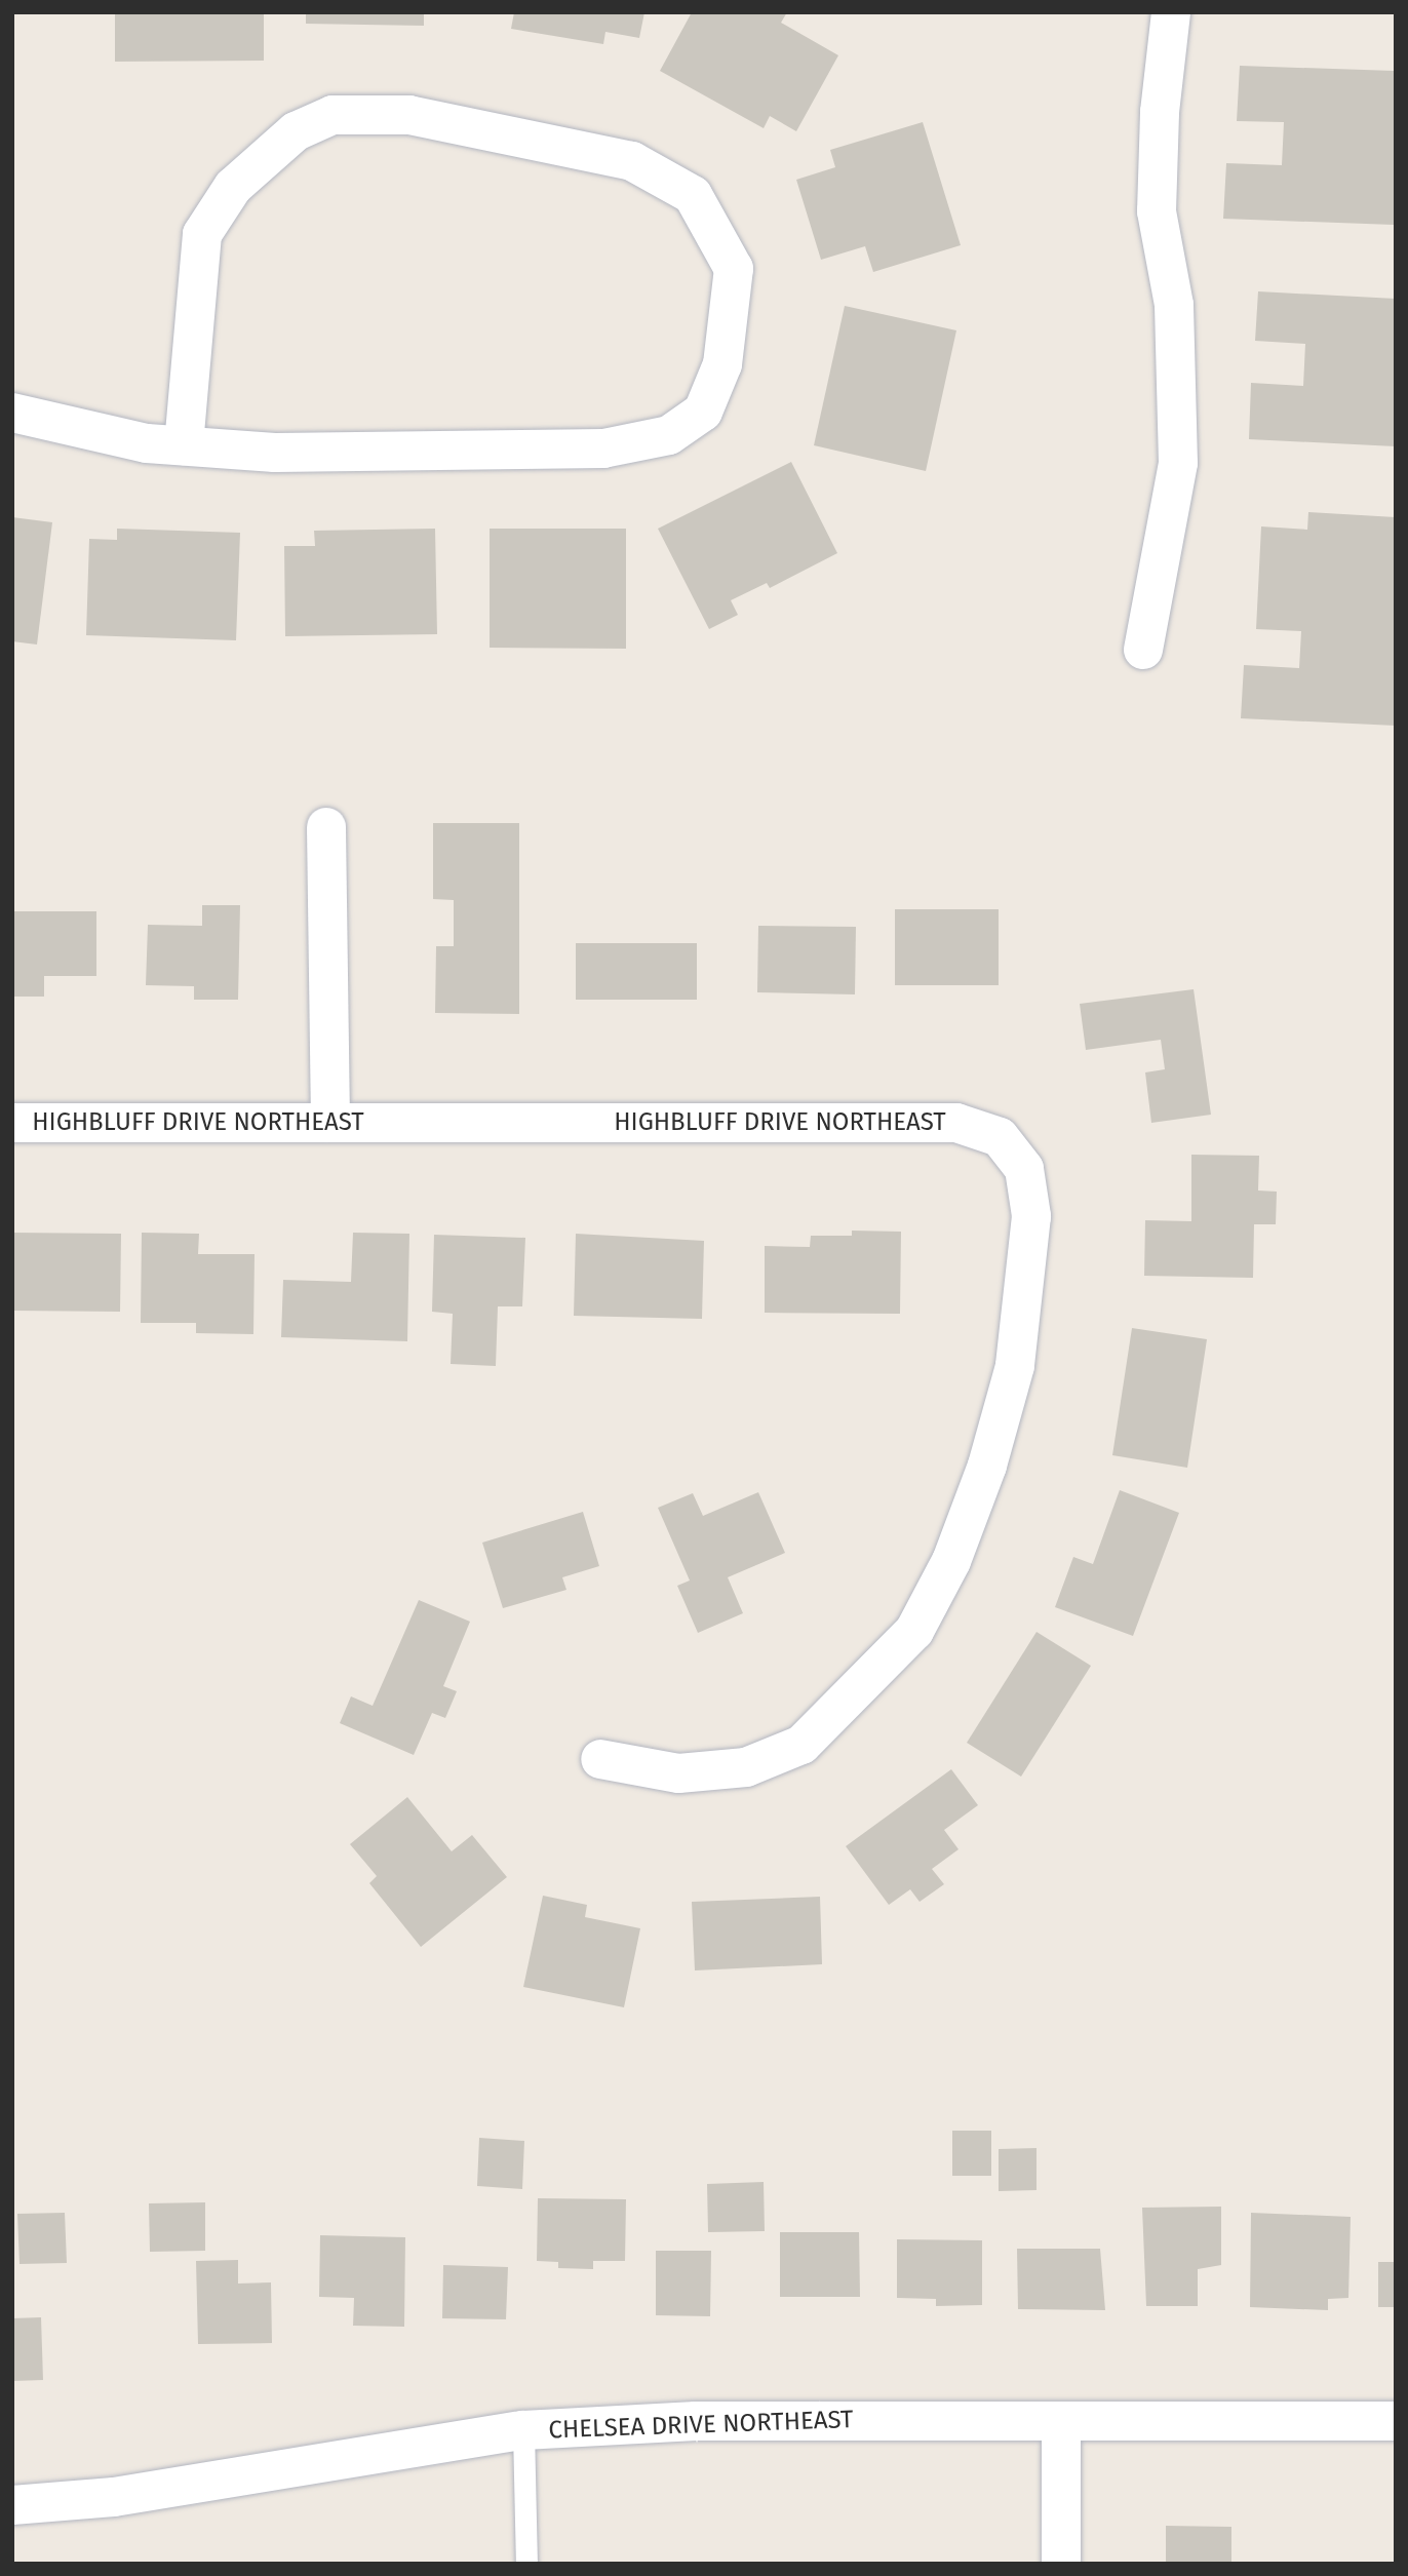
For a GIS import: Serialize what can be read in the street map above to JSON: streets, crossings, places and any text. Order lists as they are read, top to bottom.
{
  "streets": {
    "street": ["HIGHBLUFF DRIVE NORTHEAST", "CHELSEA DRIVE NORTHEAST"]
  }
}
